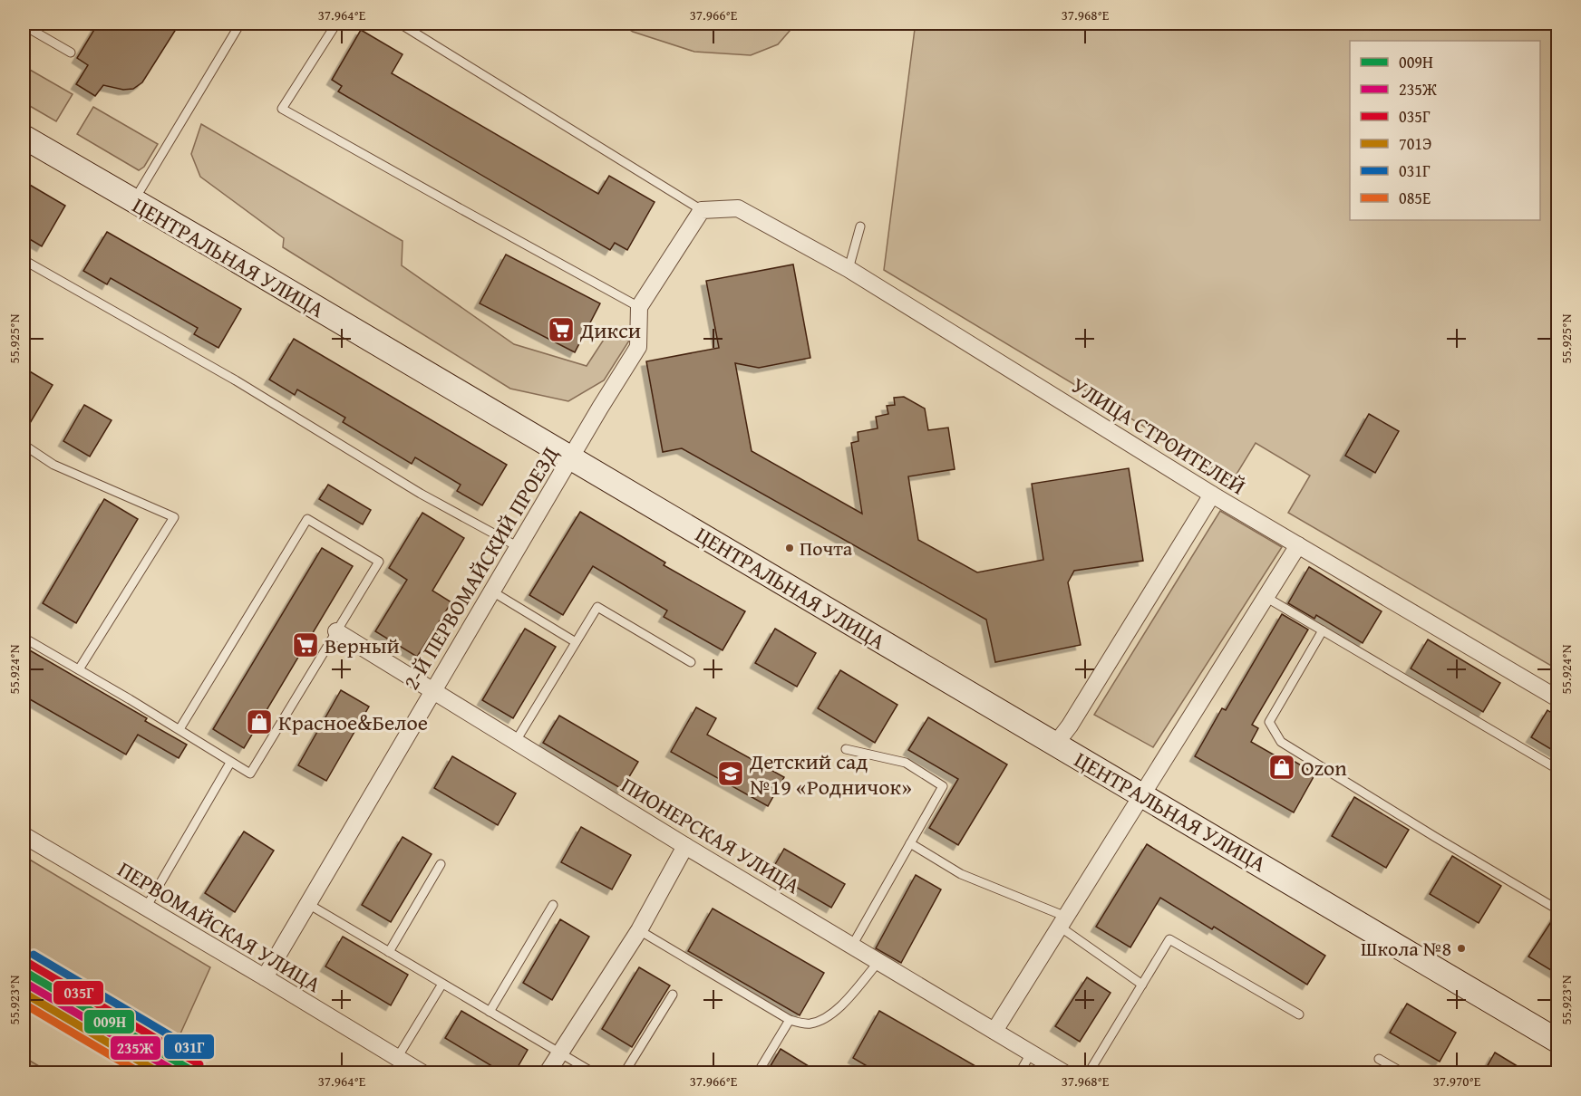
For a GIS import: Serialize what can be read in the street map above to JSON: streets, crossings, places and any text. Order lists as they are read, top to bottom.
{
  "streets": {
    "main road": ["ЦЕНТРАЛЬНАЯ УЛИЦА"],
    "street": [
      "УЛИЦА СТРОИТЕЛЕЙ",
      "2-Й ПЕРВОМАЙСКИЙ ПРОЕЗД",
      "ПИОНЕРСКАЯ УЛИЦА",
      "ПЕРВОМАЙСКАЯ УЛИЦА"
    ]
  },
  "crossings": [
    ["ЦЕНТРАЛЬНАЯ УЛИЦА", "2-Й ПЕРВОМАЙСКИЙ ПРОЕЗД"],
    ["2-Й ПЕРВОМАЙСКИЙ ПРОЕЗД", "ПИОНЕРСКАЯ УЛИЦА"],
    ["2-Й ПЕРВОМАЙСКИЙ ПРОЕЗД", "ПЕРВОМАЙСКАЯ УЛИЦА"]
  ],
  "places": {
    "supermarket": ["Дикси", "Верный"],
    "other": ["Почта", "Школа №8"],
    "shop": ["Красное&Белое", "Ozon"],
    "school or university": ["Детский сад №19 «Родничок»"]
  },
  "lines": [
    "transit line 031Г",
    "transit line 035Г",
    "transit line 009Н",
    "transit line 235Ж",
    "transit line 701Э",
    "transit line 085Е"
  ],
  "legend": [
    "009Н",
    "235Ж",
    "035Г",
    "701Э",
    "031Г",
    "085Е"
  ],
  "coordinates": [
    "37.964°E",
    "37.966°E",
    "37.968°E",
    "55.925°N",
    "55.924°N",
    "55.923°N",
    "37.970°E"
  ]
}
